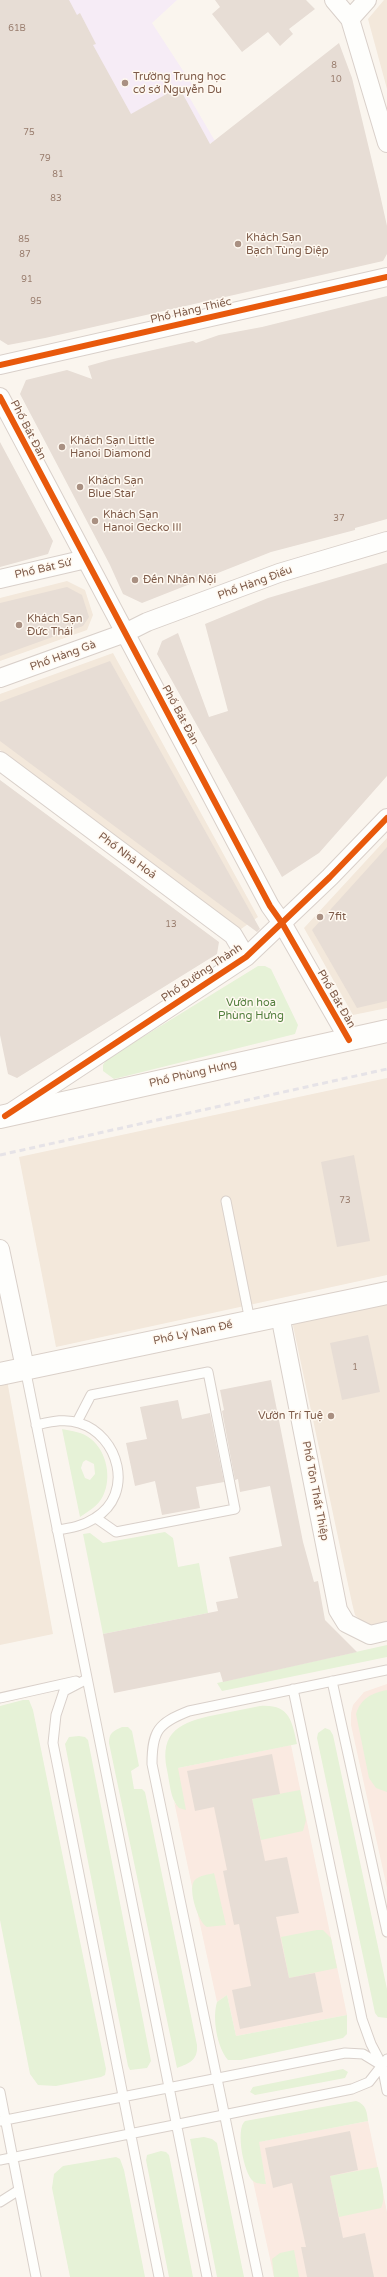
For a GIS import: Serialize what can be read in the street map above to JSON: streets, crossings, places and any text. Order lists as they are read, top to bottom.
{
  "streets": {
    "street": [
      "Phố Hàng Thiếc",
      "Phố Bát Đàn",
      "Phố Bát Sứ",
      "Phố Hàng Điếu",
      "Phố Hàng Gà",
      "Phố Nhà Hoả",
      "Phố Đường Thành",
      "Phố Phùng Hưng",
      "Phố Lý Nam Đế",
      "Phố Tôn Thất Thiệp"
    ]
  },
  "crossings": [
    ["Phố Bát Đàn", "Phố Bát Sứ"],
    ["Phố Bát Đàn", "Phố Hàng Điếu"],
    ["Phố Bát Đàn", "Phố Hàng Gà"],
    ["Phố Bát Đàn", "Phố Đường Thành"],
    ["Phố Bát Đàn", "Phố Phùng Hưng"],
    ["Phố Hàng Điếu", "Phố Hàng Gà"],
    ["Phố Nhà Hoả", "Phố Đường Thành"],
    ["Phố Đường Thành", "Phố Phùng Hưng"],
    ["Phố Lý Nam Đế", "Phố Tôn Thất Thiệp"]
  ],
  "parks": ["Vườn hoa Phùng Hưng"],
  "places": [
    "Trường Trung học cơ sở Nguyễn Du",
    "Khách Sạn Bạch Tùng Điệp",
    "Khách Sạn Little Hanoi Diamond",
    "Khách Sạn Blue Star",
    "Khách Sạn Hanoi Gecko III",
    "Đền Nhân Nội",
    "Khách Sạn Đức Thái",
    "7fit",
    "Vườn Trí Tuệ"
  ],
  "house_numbers": [
    "61B",
    "8",
    "10",
    "75",
    "79",
    "81",
    "83",
    "85",
    "87",
    "91",
    "95",
    "37",
    "13",
    "73",
    "1"
  ]
}
